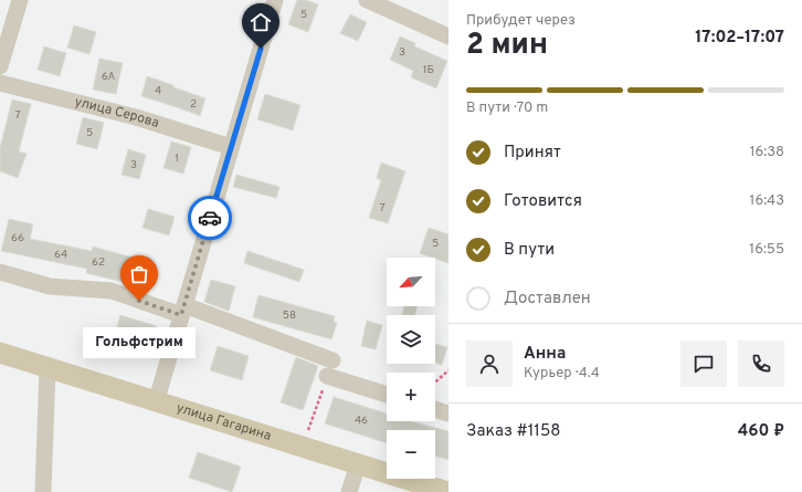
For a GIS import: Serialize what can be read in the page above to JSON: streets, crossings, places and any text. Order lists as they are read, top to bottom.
{
  "streets": {
    "main road": ["улица Гагарина"],
    "lane": ["улица Серова"]
  },
  "places": ["Гольфстрим"],
  "house_numbers": [
    "5",
    "3",
    "1Б",
    "6А",
    "4",
    "2",
    "7",
    "5",
    "1",
    "3",
    "7",
    "66",
    "5",
    "64",
    "62",
    "58",
    "46"
  ],
  "north": "bottom left",
  "page": {
    "heading": ["2 мин", "Прибудет через", "17:02–17:07"],
    "panel": [
      "Анна",
      "Курьер · 4.4",
      "Заказ #1158",
      "460 ₽"
    ],
    "bar": "В пути · 70 m",
    "list": [
      ["Принят", "16:38"],
      ["Готовится", "16:43"],
      ["В пути", "16:55"],
      "Доставлен"
    ],
    "map_buttons": ["+", "−"],
    "bubble": "Гольфстрим"
  }
}
